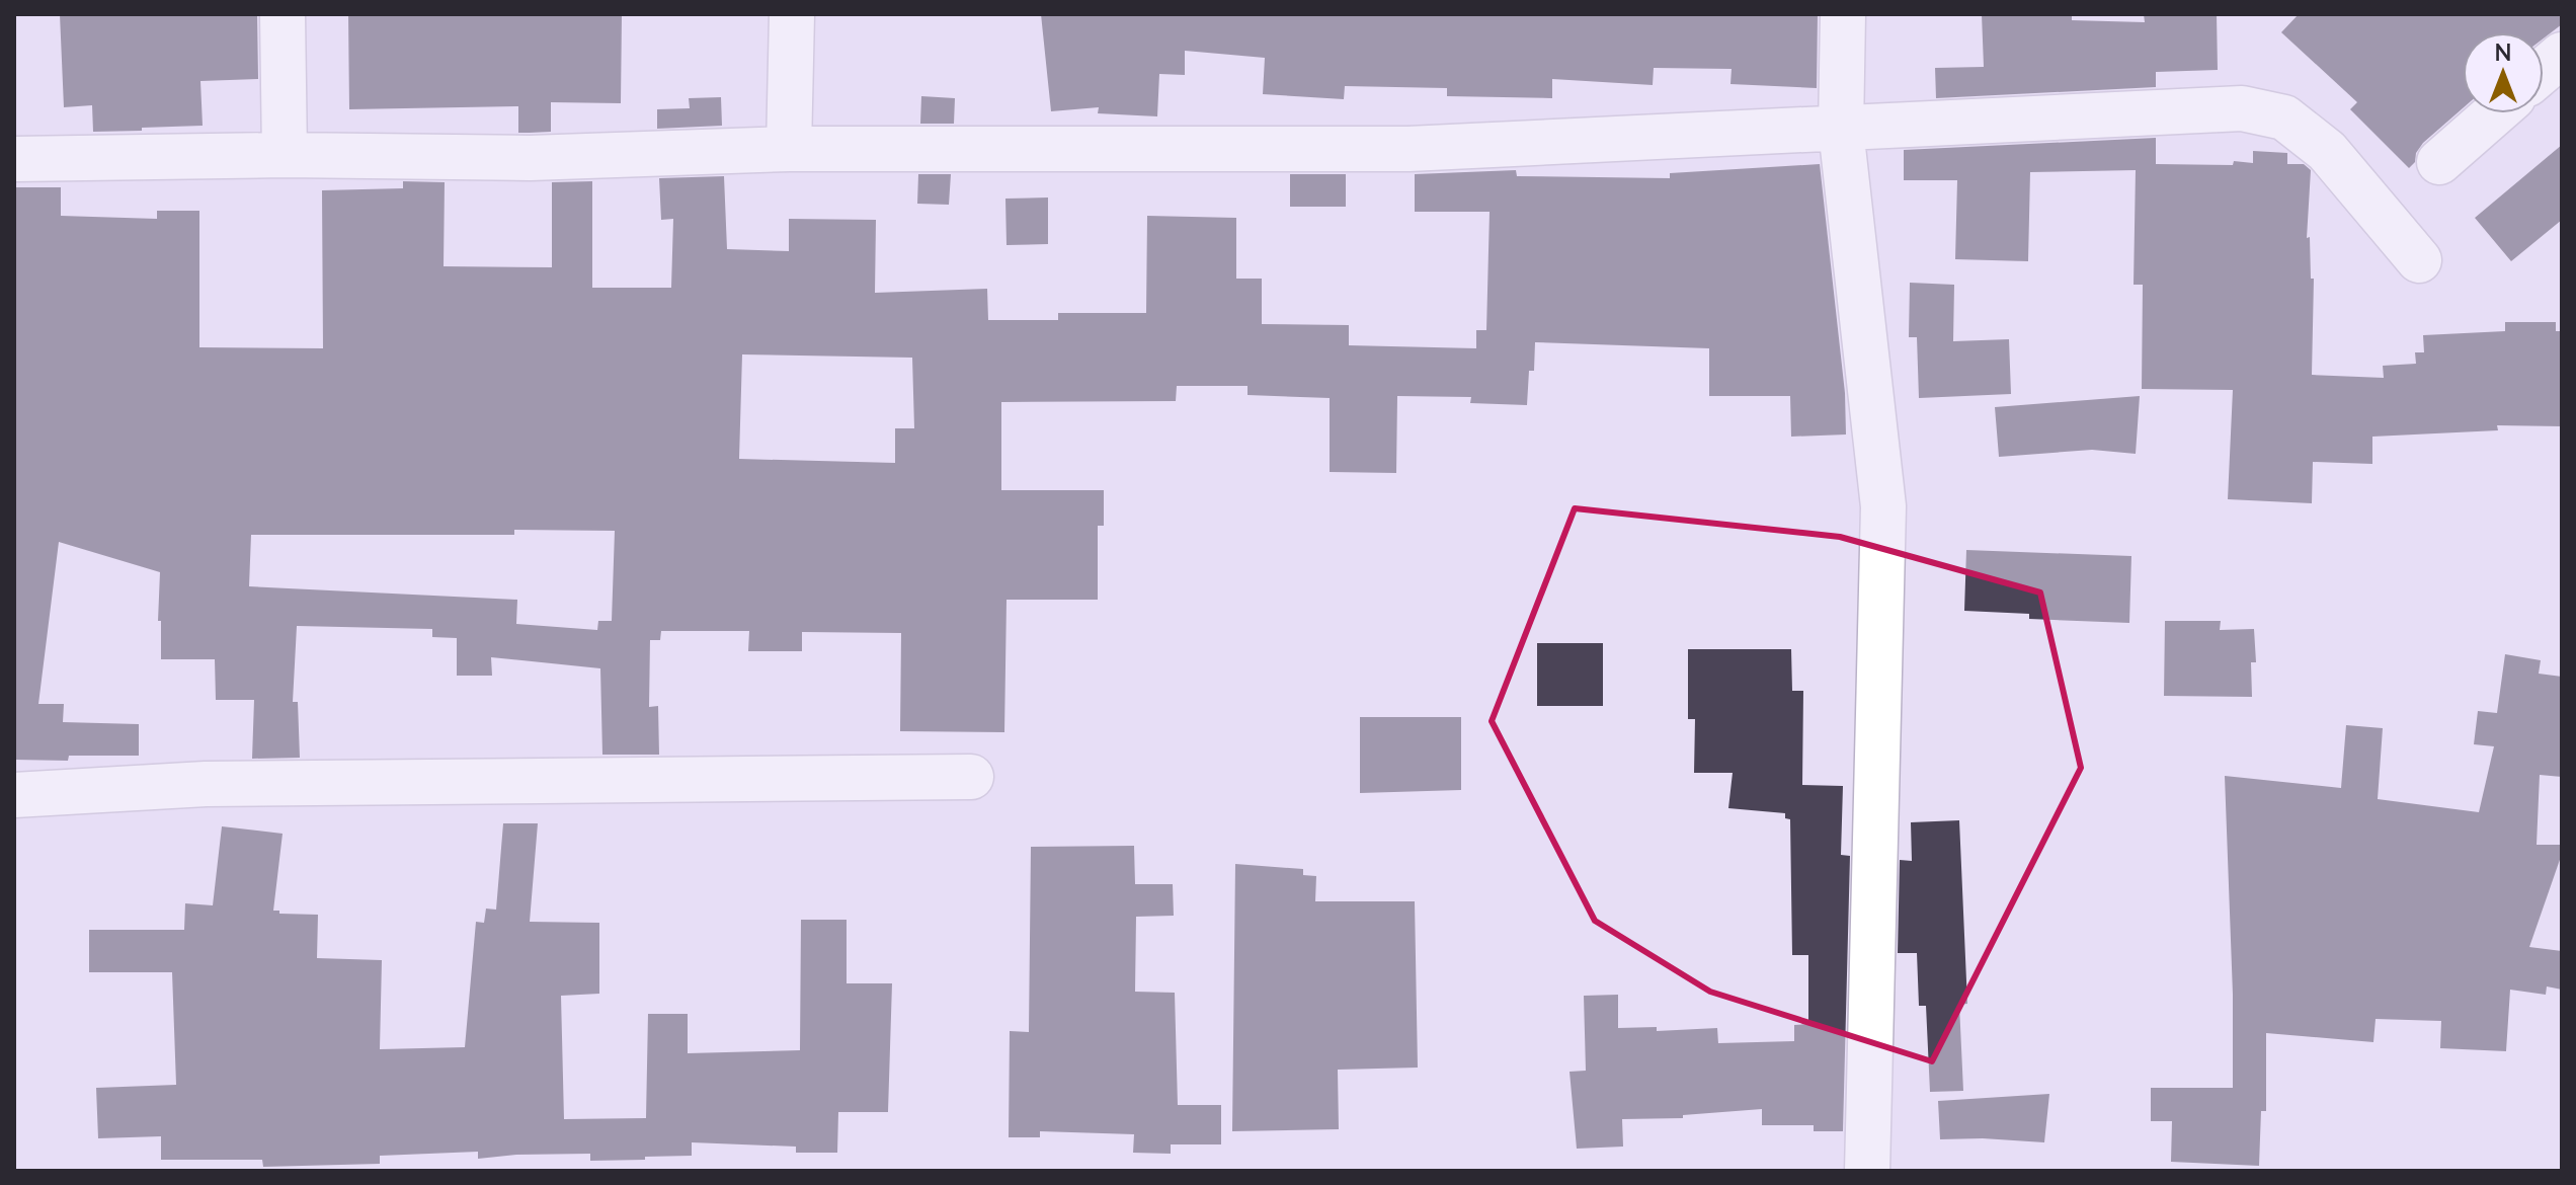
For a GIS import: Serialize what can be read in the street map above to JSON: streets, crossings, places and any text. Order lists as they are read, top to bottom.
{
  "north": "top"
}
